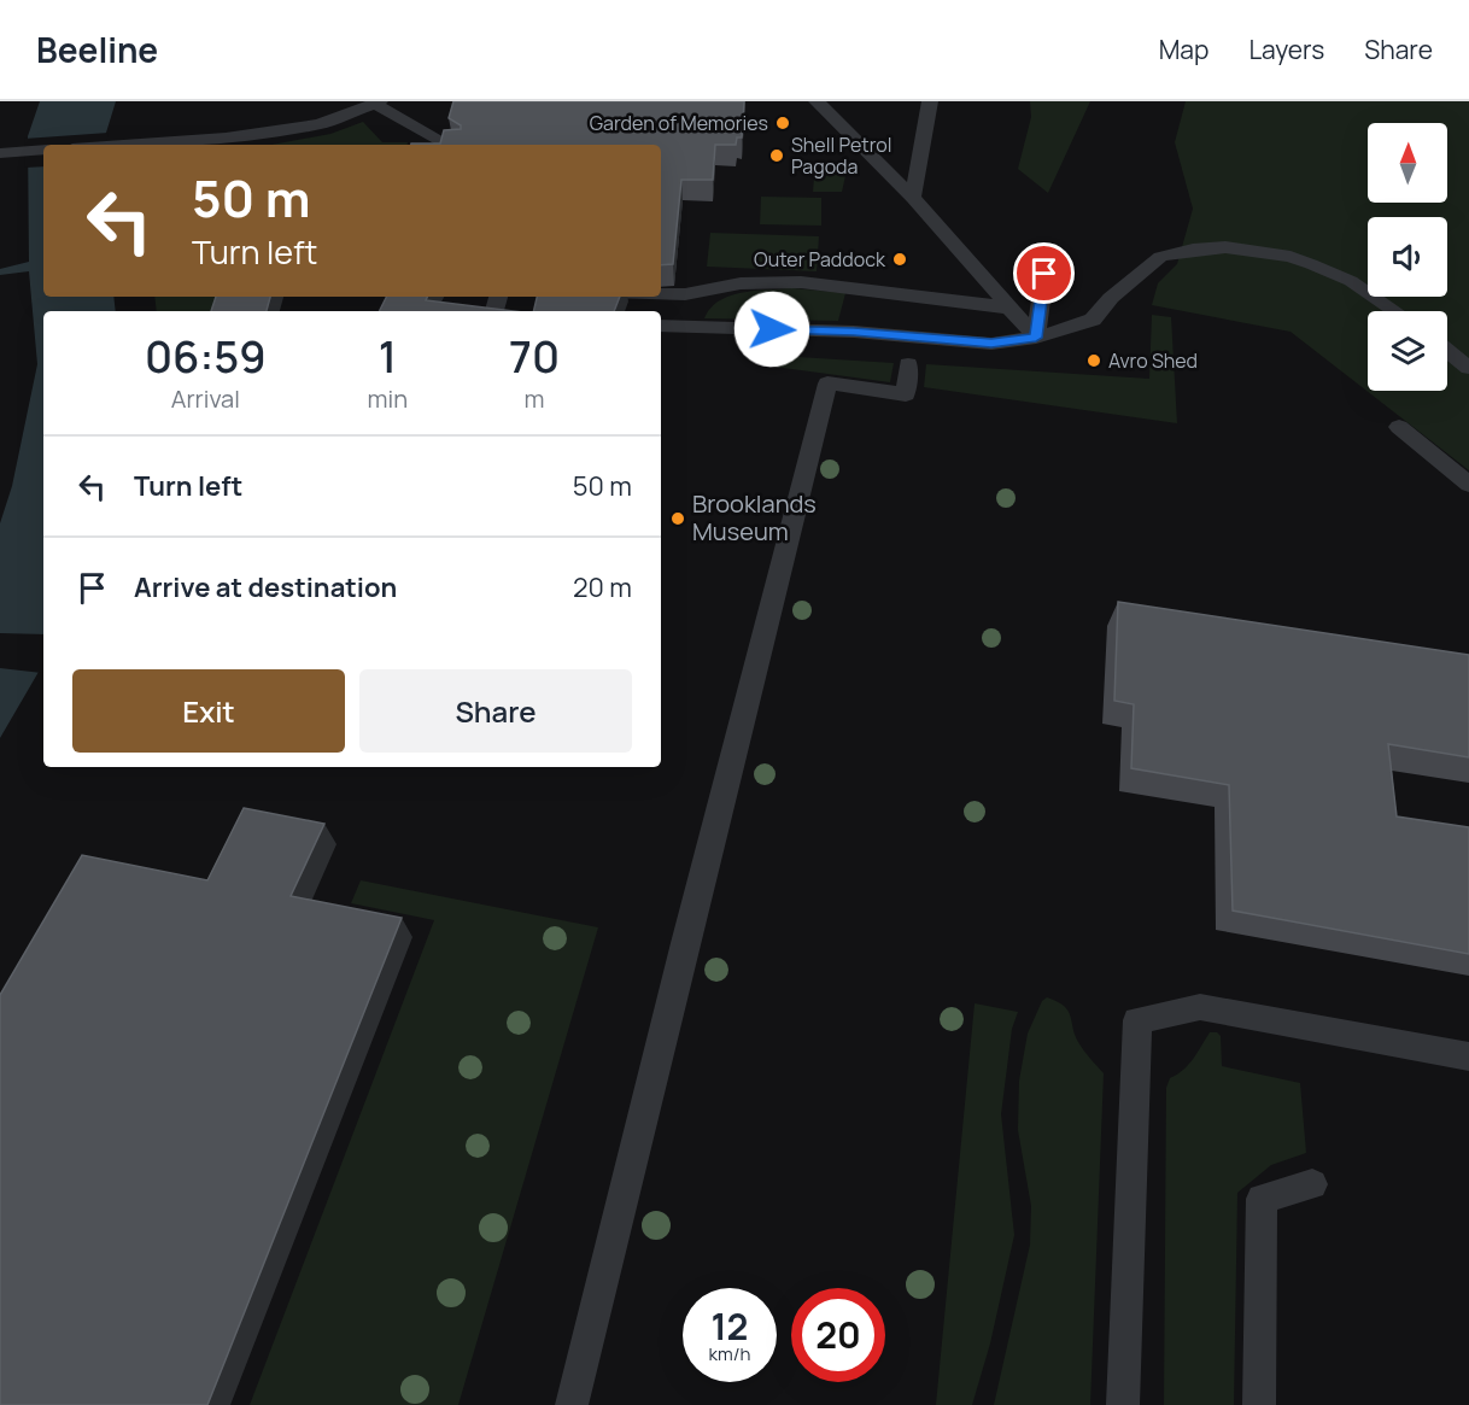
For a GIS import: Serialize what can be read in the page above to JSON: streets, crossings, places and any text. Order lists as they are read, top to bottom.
{
  "places": [
    "Garden of Memories",
    "Shell Petrol Pagoda",
    "Outer Paddock",
    "Avro Shed",
    "Brooklands Museum"
  ],
  "north": "top",
  "page": {
    "header": "Beeline",
    "nav": ["Map", "Layers", "Share"],
    "turn": ["50 m", "Turn left"],
    "eta": [
      "06:59",
      "Arrival",
      "1",
      "min",
      "70",
      "m"
    ],
    "list": [
      {
        "name": "Turn left",
        "value": "50 m"
      },
      {
        "name": "Arrive at destination",
        "value": "20 m"
      }
    ],
    "buttons": ["Exit", "Share"],
    "speed": "12 km/h",
    "limit": "20"
  }
}
